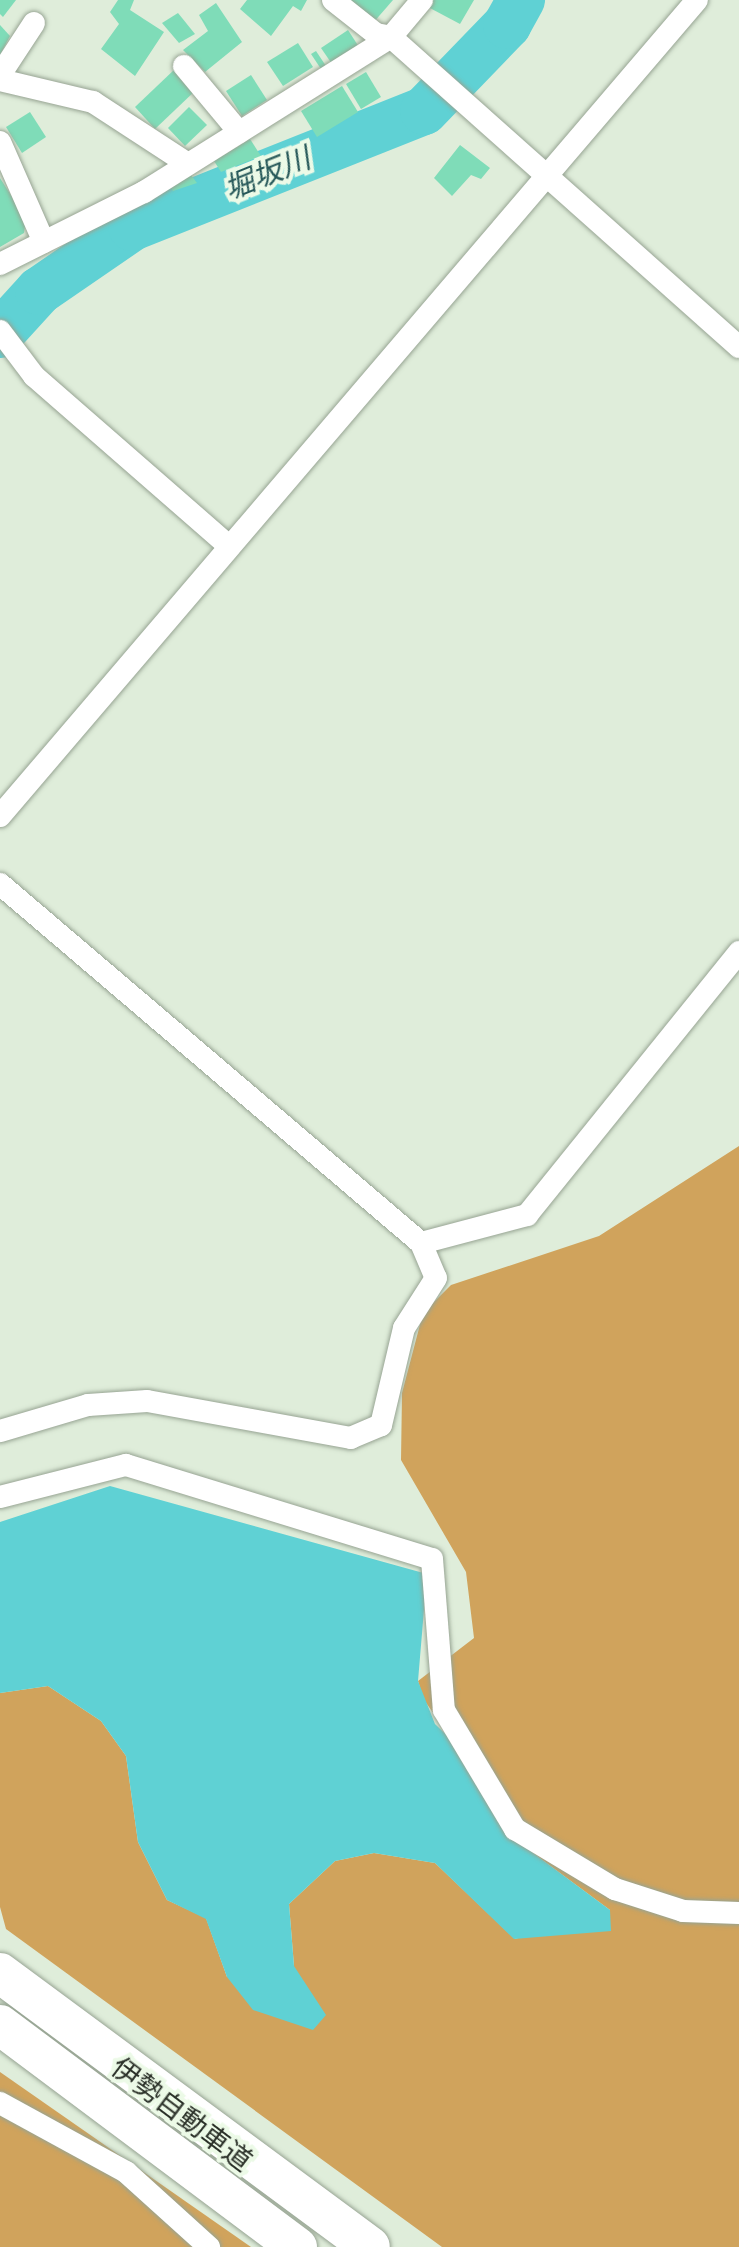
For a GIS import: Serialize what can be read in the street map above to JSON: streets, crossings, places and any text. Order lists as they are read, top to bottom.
{
  "streets": {
    "highway": ["伊勢自動車道"]
  },
  "water": ["堀坂川"]
}
